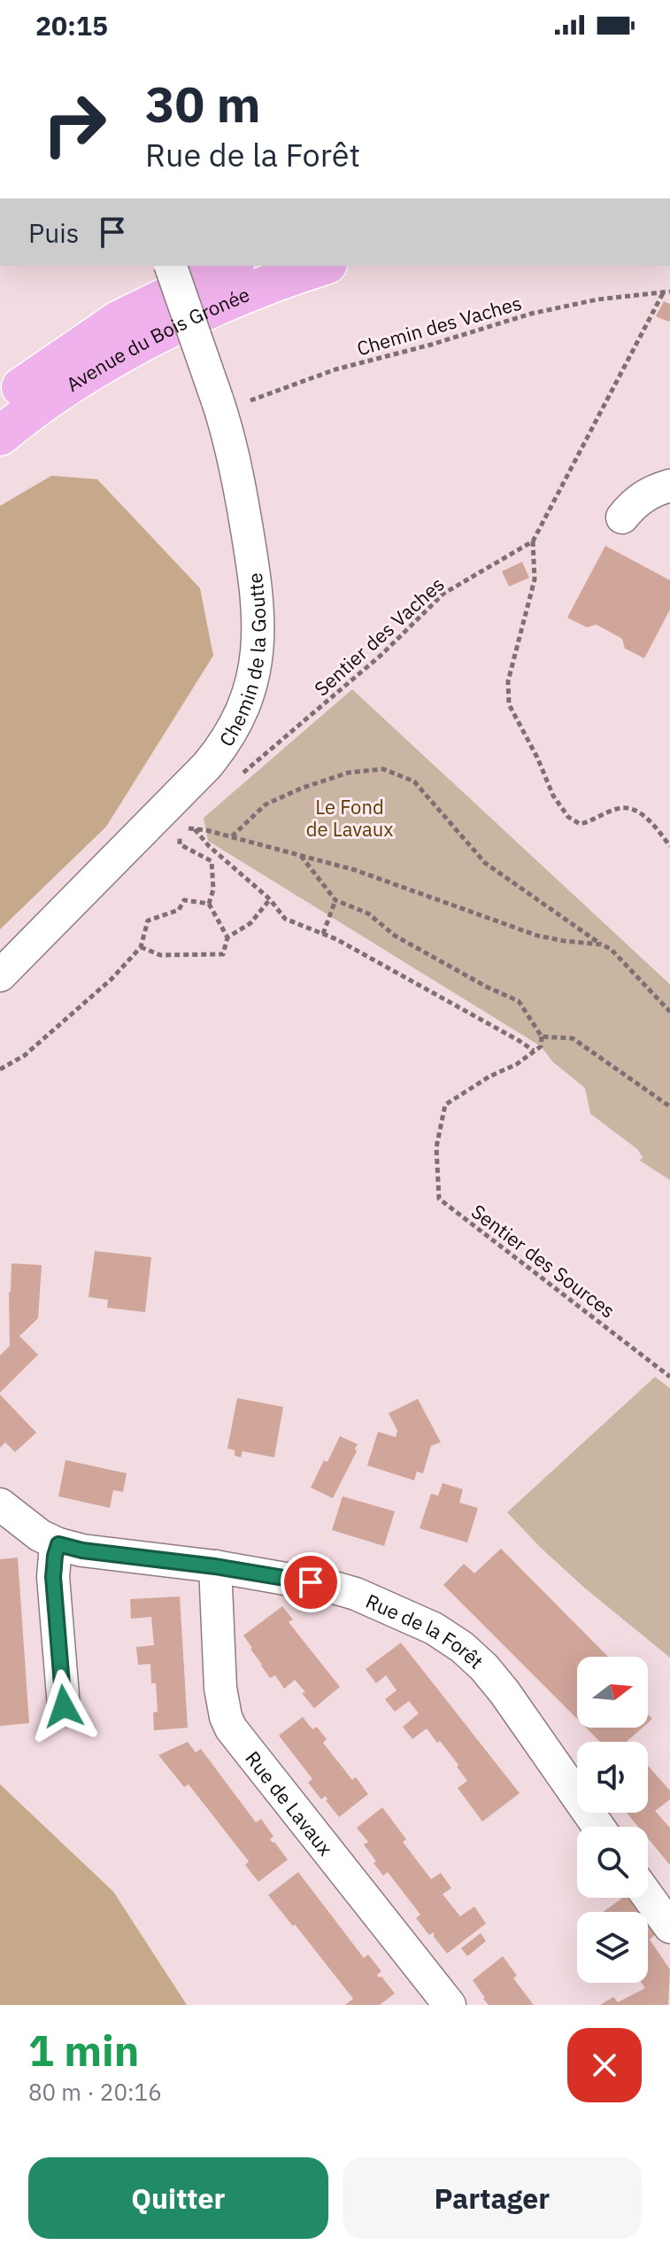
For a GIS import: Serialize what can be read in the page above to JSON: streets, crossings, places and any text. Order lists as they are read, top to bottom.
{
  "streets": {
    "main road": ["Avenue du Bois Gronée"],
    "street": ["Chemin de la Goutte", "Rue de la Forêt", "Rue de Lavaux"],
    "path": ["Chemin des Vaches", "Sentier des Vaches", "Sentier des Sources"]
  },
  "crossings": [
    ["Chemin des Vaches", "Chemin de la Goutte"],
    ["Rue de la Forêt", "Rue de Lavaux"]
  ],
  "parks": ["Le Fond de Lavaux"],
  "north": "right",
  "page": {
    "status": "20:15",
    "turn": ["30 m", "Rue de la Forêt"],
    "then": "Puis",
    "heading": ["1 min", "80 m · 20:16"],
    "buttons": ["Quitter", "Partager"]
  }
}
